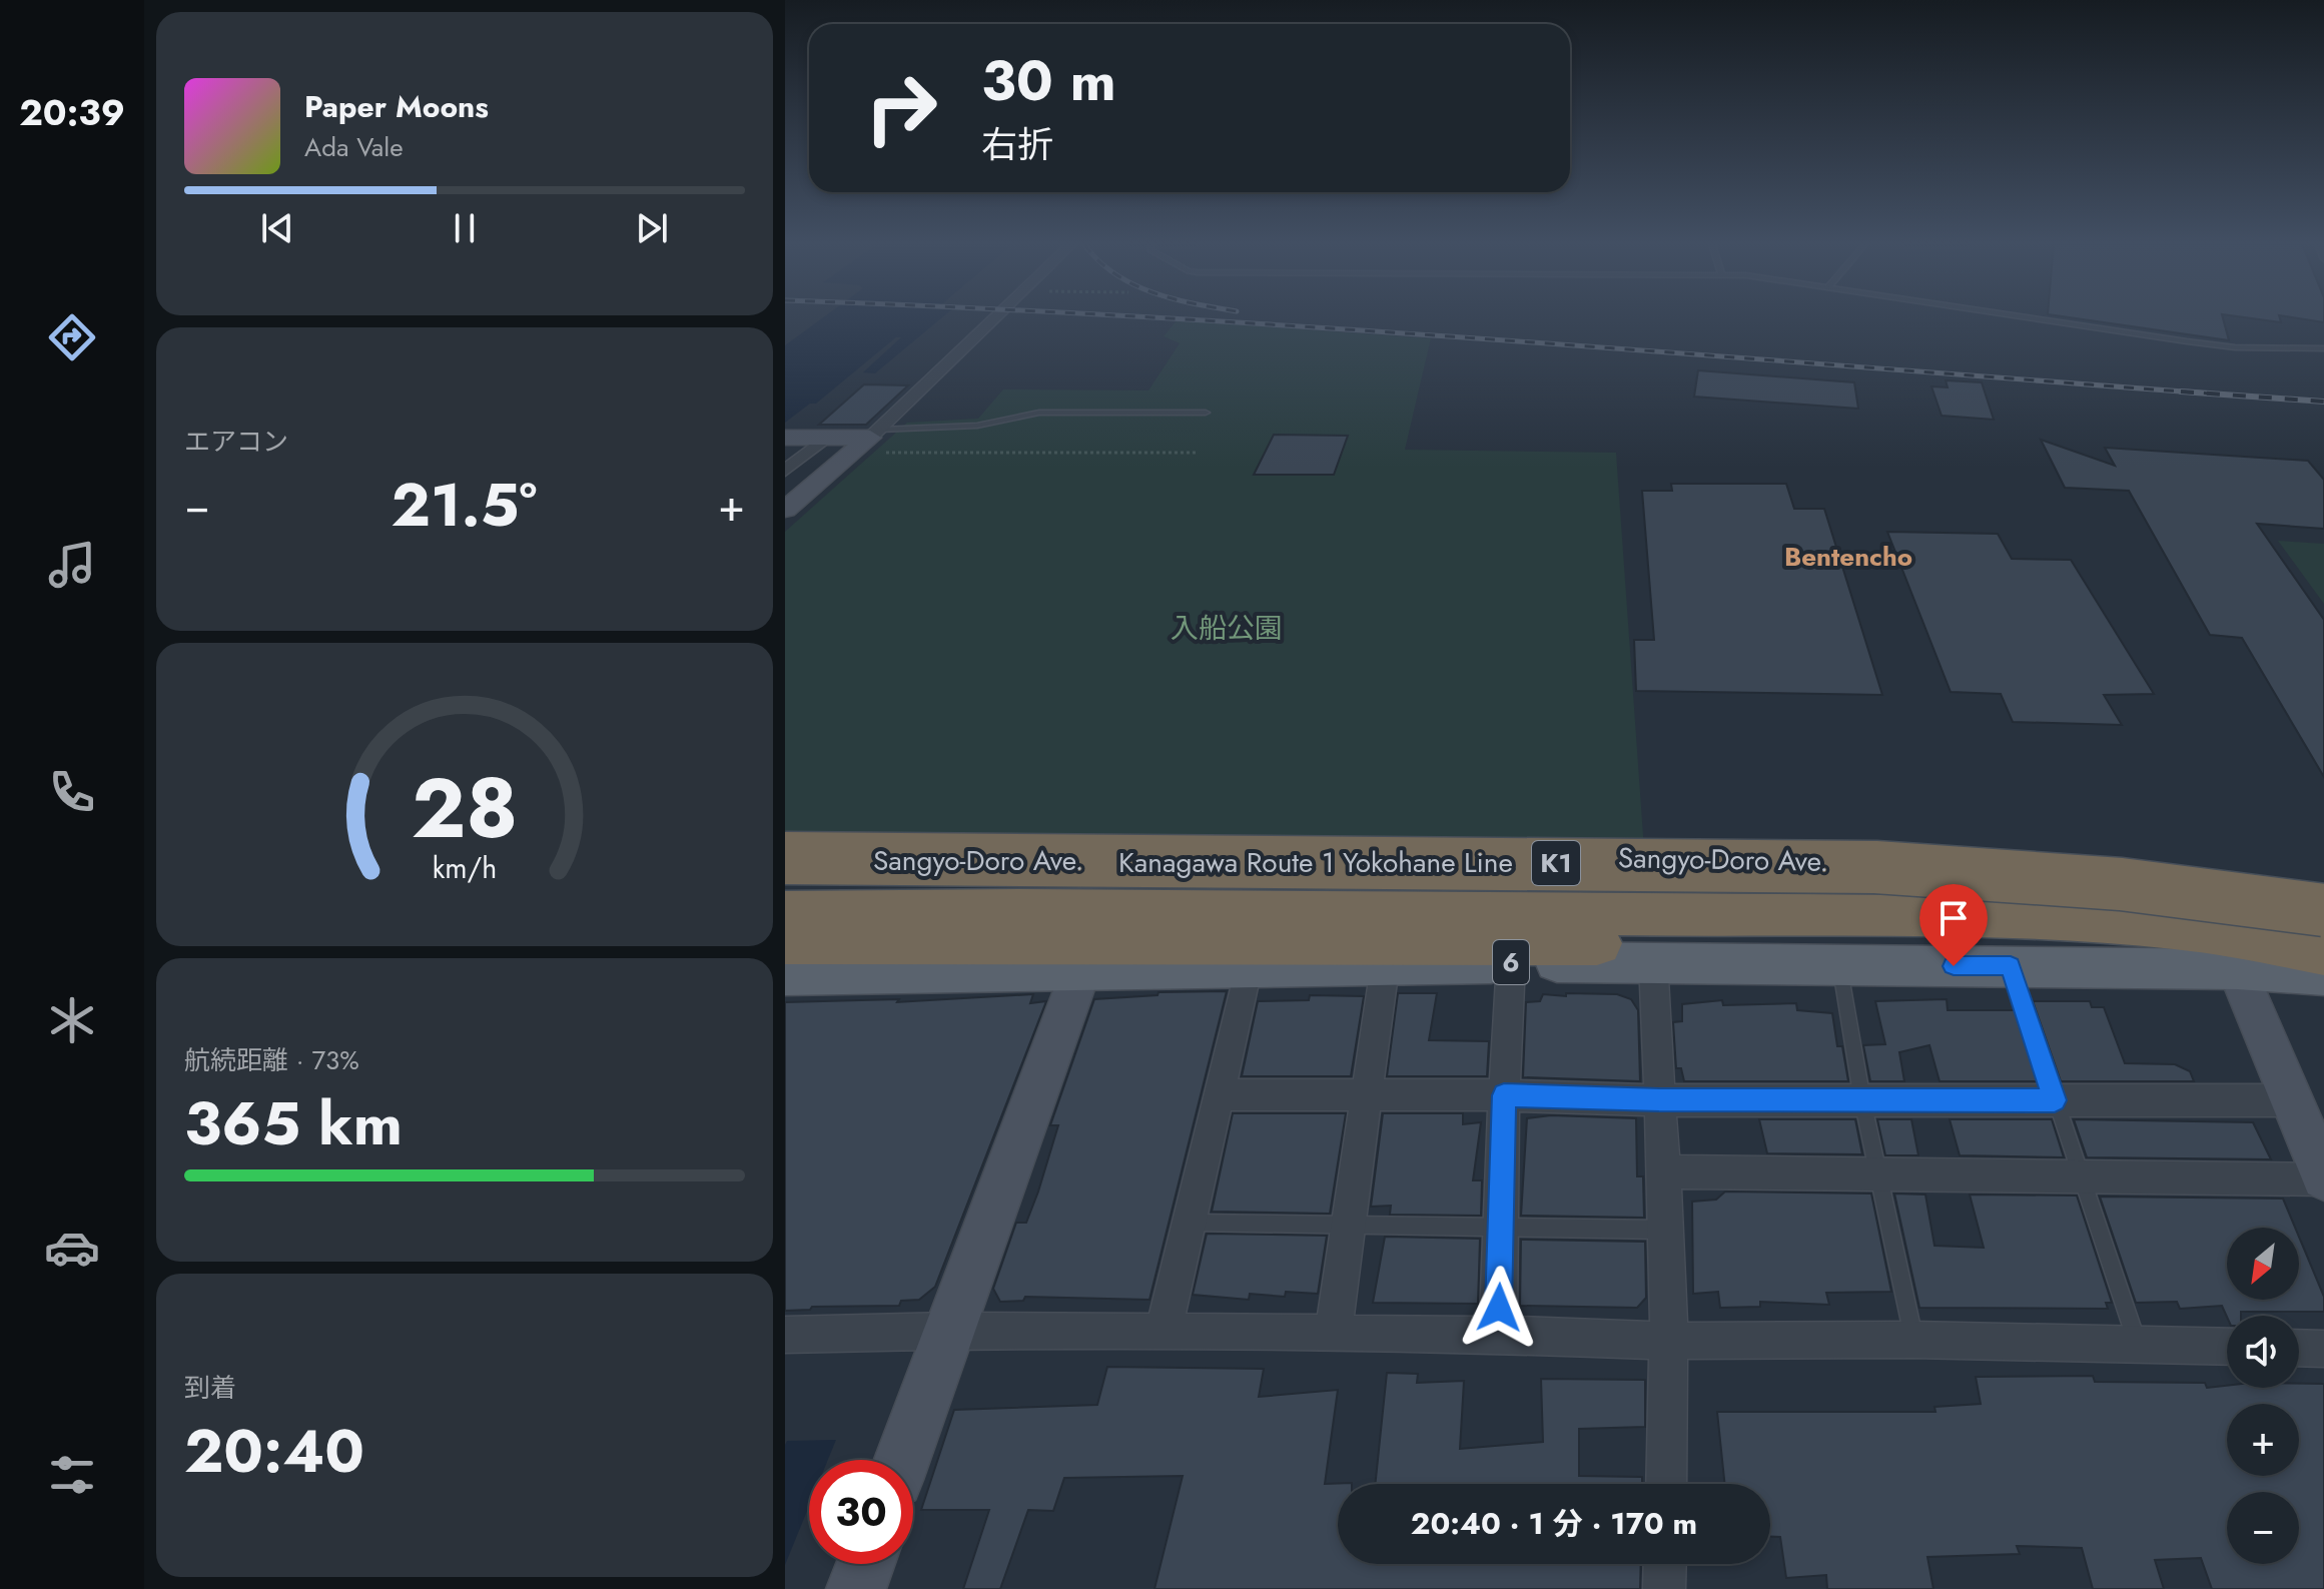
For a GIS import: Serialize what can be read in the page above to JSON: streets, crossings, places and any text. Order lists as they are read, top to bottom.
{
  "streets": {
    "highway": ["Kanagawa Route 1 Yokohane Line", "K1"],
    "main road": ["Sangyo-Doro Ave.", "6"]
  },
  "crossings": [
    ["Sangyo-Doro Ave.", "Kanagawa Route 1 Yokohane Line"]
  ],
  "districts": ["Bentencho"],
  "parks": ["入船公園"],
  "north": "bottom left",
  "page": {
    "tabs": "20:39",
    "turn": ["30 m", "右折"],
    "song": ["Paper Moons", "Ada Vale"],
    "tile": [
      "エアコン",
      ["航続距離 · 73%", "365 km"],
      ["到着", "20:40"]
    ],
    "heat": ["−", "21.5°", "+"],
    "map_buttons": ["+", "−"],
    "limit": "30",
    "trip": "20:40 · 1 分 · 170 m",
    "gauge": ["28", "km/h"]
  }
}
